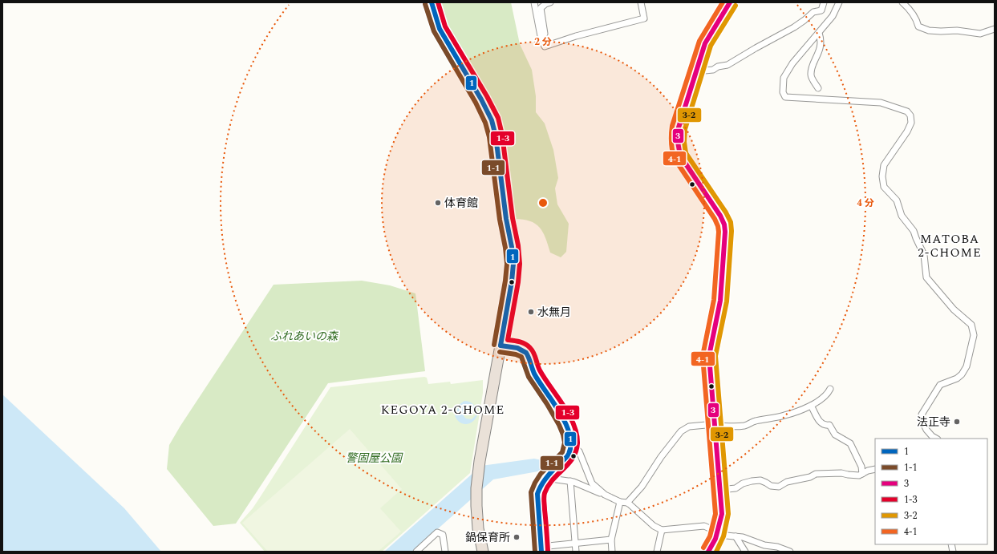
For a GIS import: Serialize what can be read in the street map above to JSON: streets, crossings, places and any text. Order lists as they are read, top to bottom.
{
  "districts": ["MATOBA 2-CHOME", "KEGOYA 2-CHOME"],
  "parks": ["ふれあいの森", "警固屋公園"],
  "places": [
    "体育館",
    "水無月",
    "法正寺",
    "鍋保育所"
  ],
  "lines": [
    "transit line 1",
    "transit line 3",
    "transit line 1-3",
    "transit line 4-1",
    "transit line 1-1",
    "transit line 3-2"
  ],
  "legend": [
    "1",
    "1-1",
    "3",
    "1-3",
    "3-2",
    "4-1"
  ],
  "rings": ["2 分", "4 分"]
}
